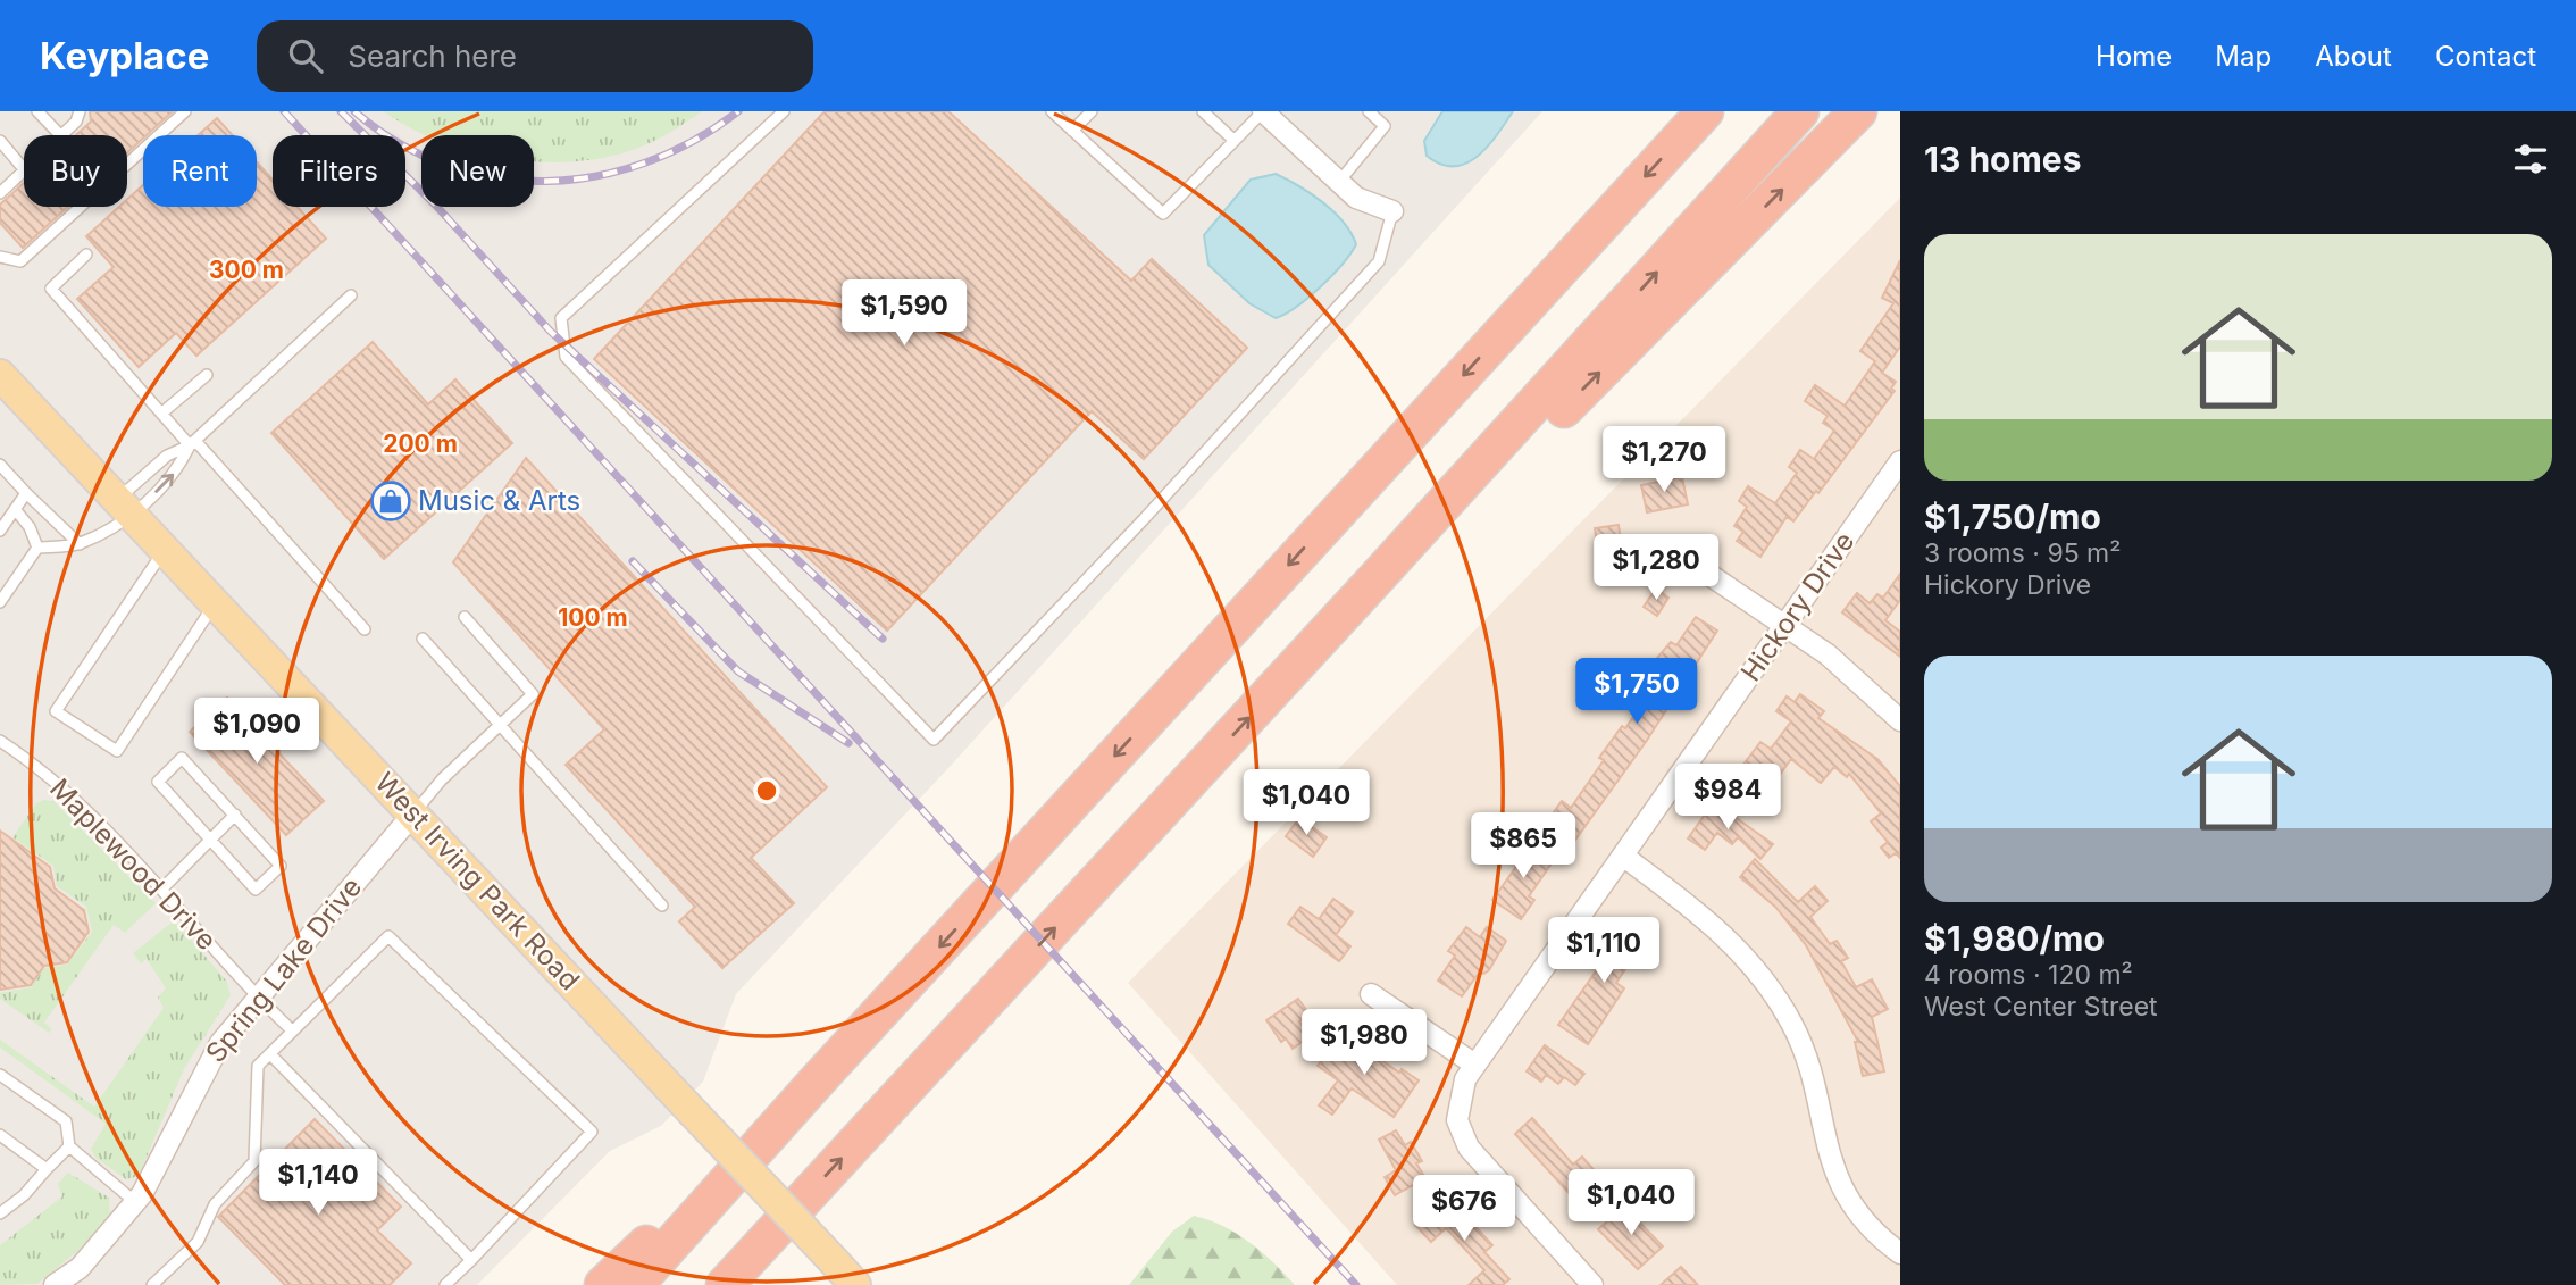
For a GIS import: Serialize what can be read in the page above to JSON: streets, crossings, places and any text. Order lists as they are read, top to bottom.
{
  "streets": {
    "main road": ["West Irving Park Road"],
    "street": ["Hickory Drive", "Spring Lake Drive"],
    "lane": ["Maplewood Drive"]
  },
  "crossings": [
    ["Maplewood Drive", "Spring Lake Drive"],
    ["West Irving Park Road", "Spring Lake Drive"]
  ],
  "places": {
    "shop": ["Music & Arts"]
  },
  "page": {
    "header": "Keyplace",
    "search": "Search here",
    "nav": [
      "Home",
      "Map",
      "About",
      "Contact"
    ],
    "heading": "13 homes",
    "chip": [
      "Buy",
      "Rent",
      "Filters",
      "New"
    ],
    "list": [
      {
        "name": "$1,750/mo",
        "note": "3 rooms · 95 m² · Hickory Drive"
      },
      {
        "name": "$1,980/mo",
        "note": "4 rooms · 120 m² · West Center Street"
      }
    ],
    "price": [
      "$1,590",
      "$1,270",
      "$1,280",
      "$1,750",
      "$1,090",
      "$984",
      "$1,040",
      "$865",
      "$1,110",
      "$1,980",
      "$1,140",
      "$1,040",
      "$676"
    ]
  },
  "rings": ["300 m", "200 m", "100 m"]
}
